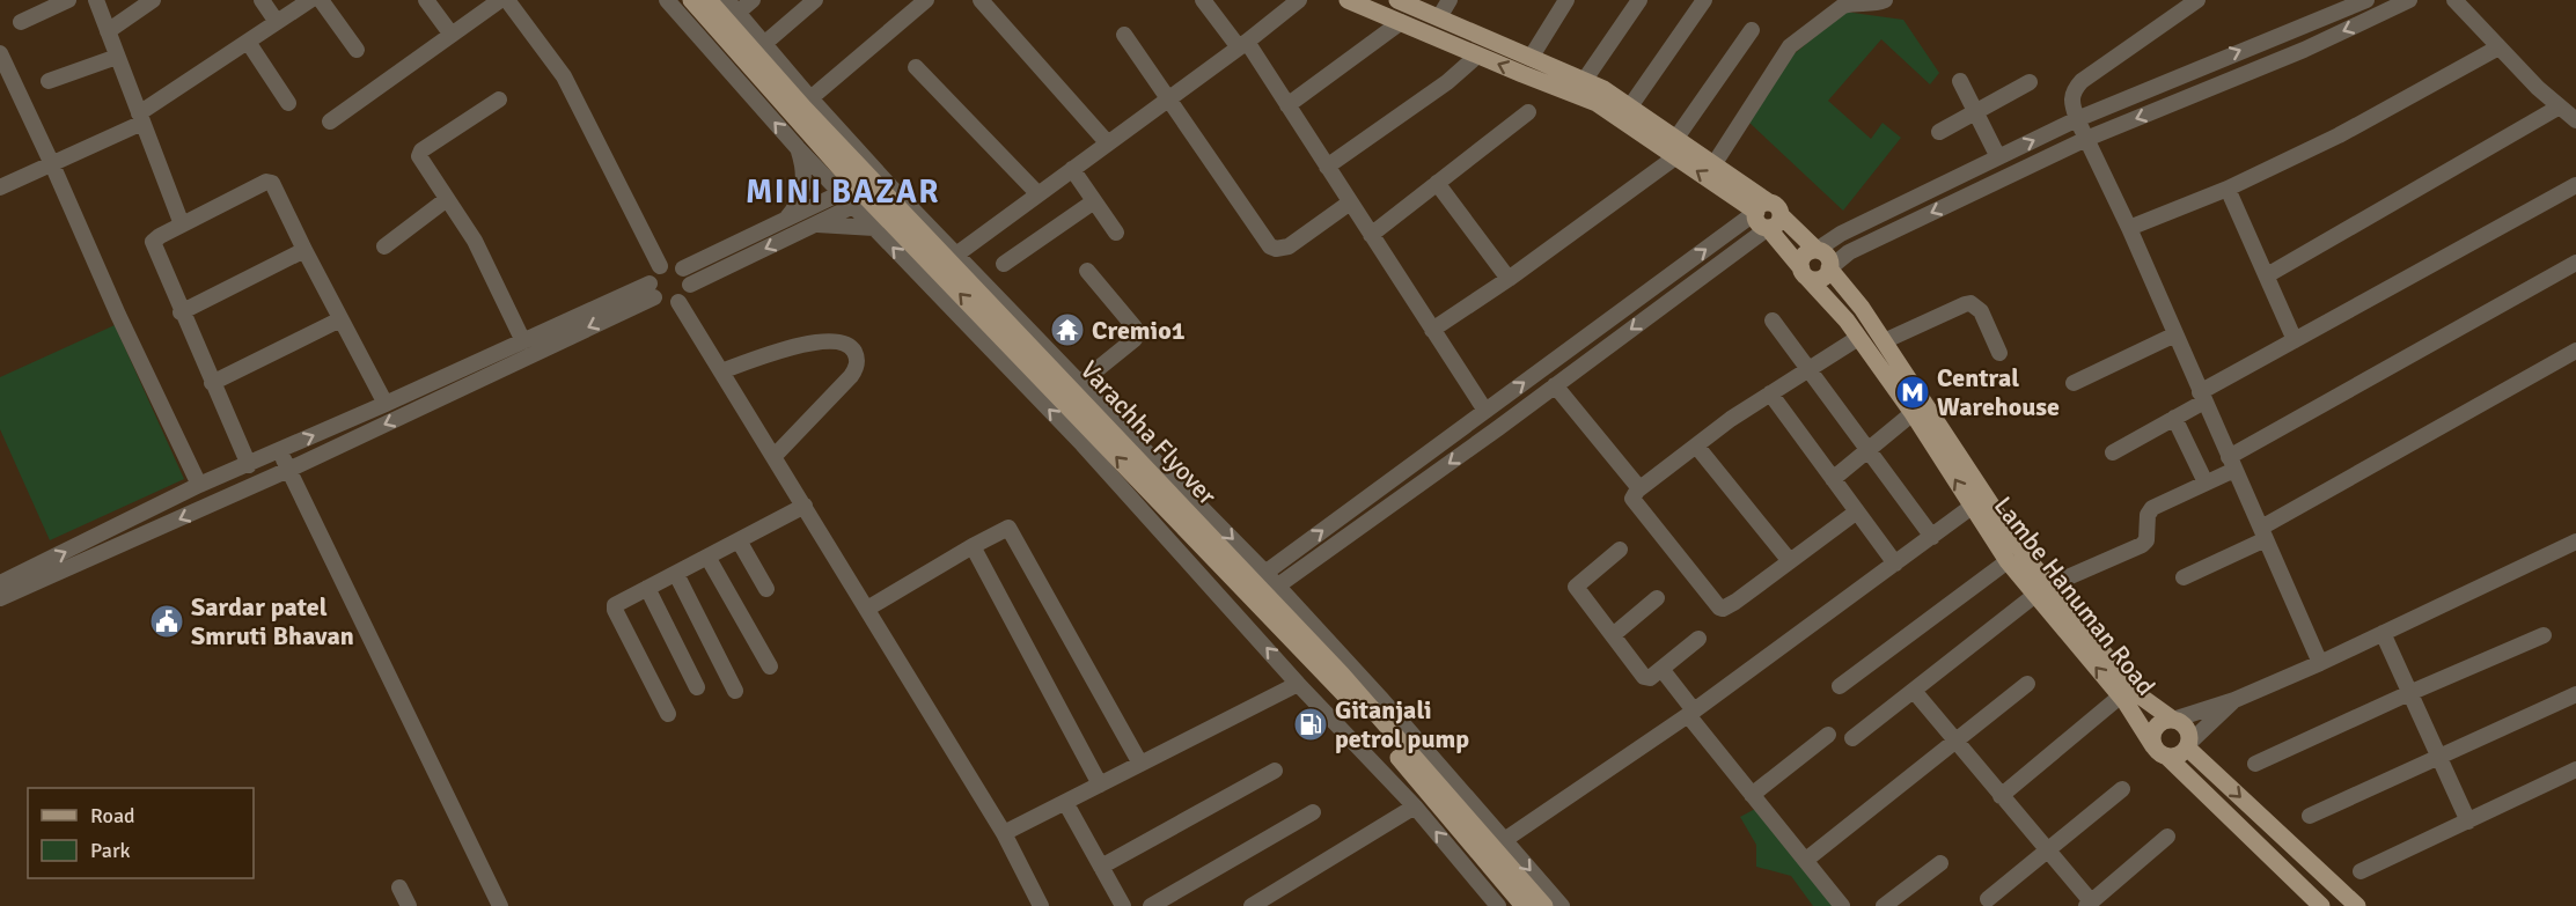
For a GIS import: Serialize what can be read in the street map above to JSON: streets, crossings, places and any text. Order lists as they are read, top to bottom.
{
  "streets": {
    "main road": ["Varachha Flyover", "Lambe Hanuman Road"]
  },
  "districts": ["MINI BAZAR"],
  "places": {
    "temple": ["Cremio1"],
    "metro station": ["Central Warehouse"],
    "public building": ["Sardar patel Smruti Bhavan"],
    "fuel station": ["Gitanjali petrol pump"]
  },
  "legend": ["Road", "Park"]
}
